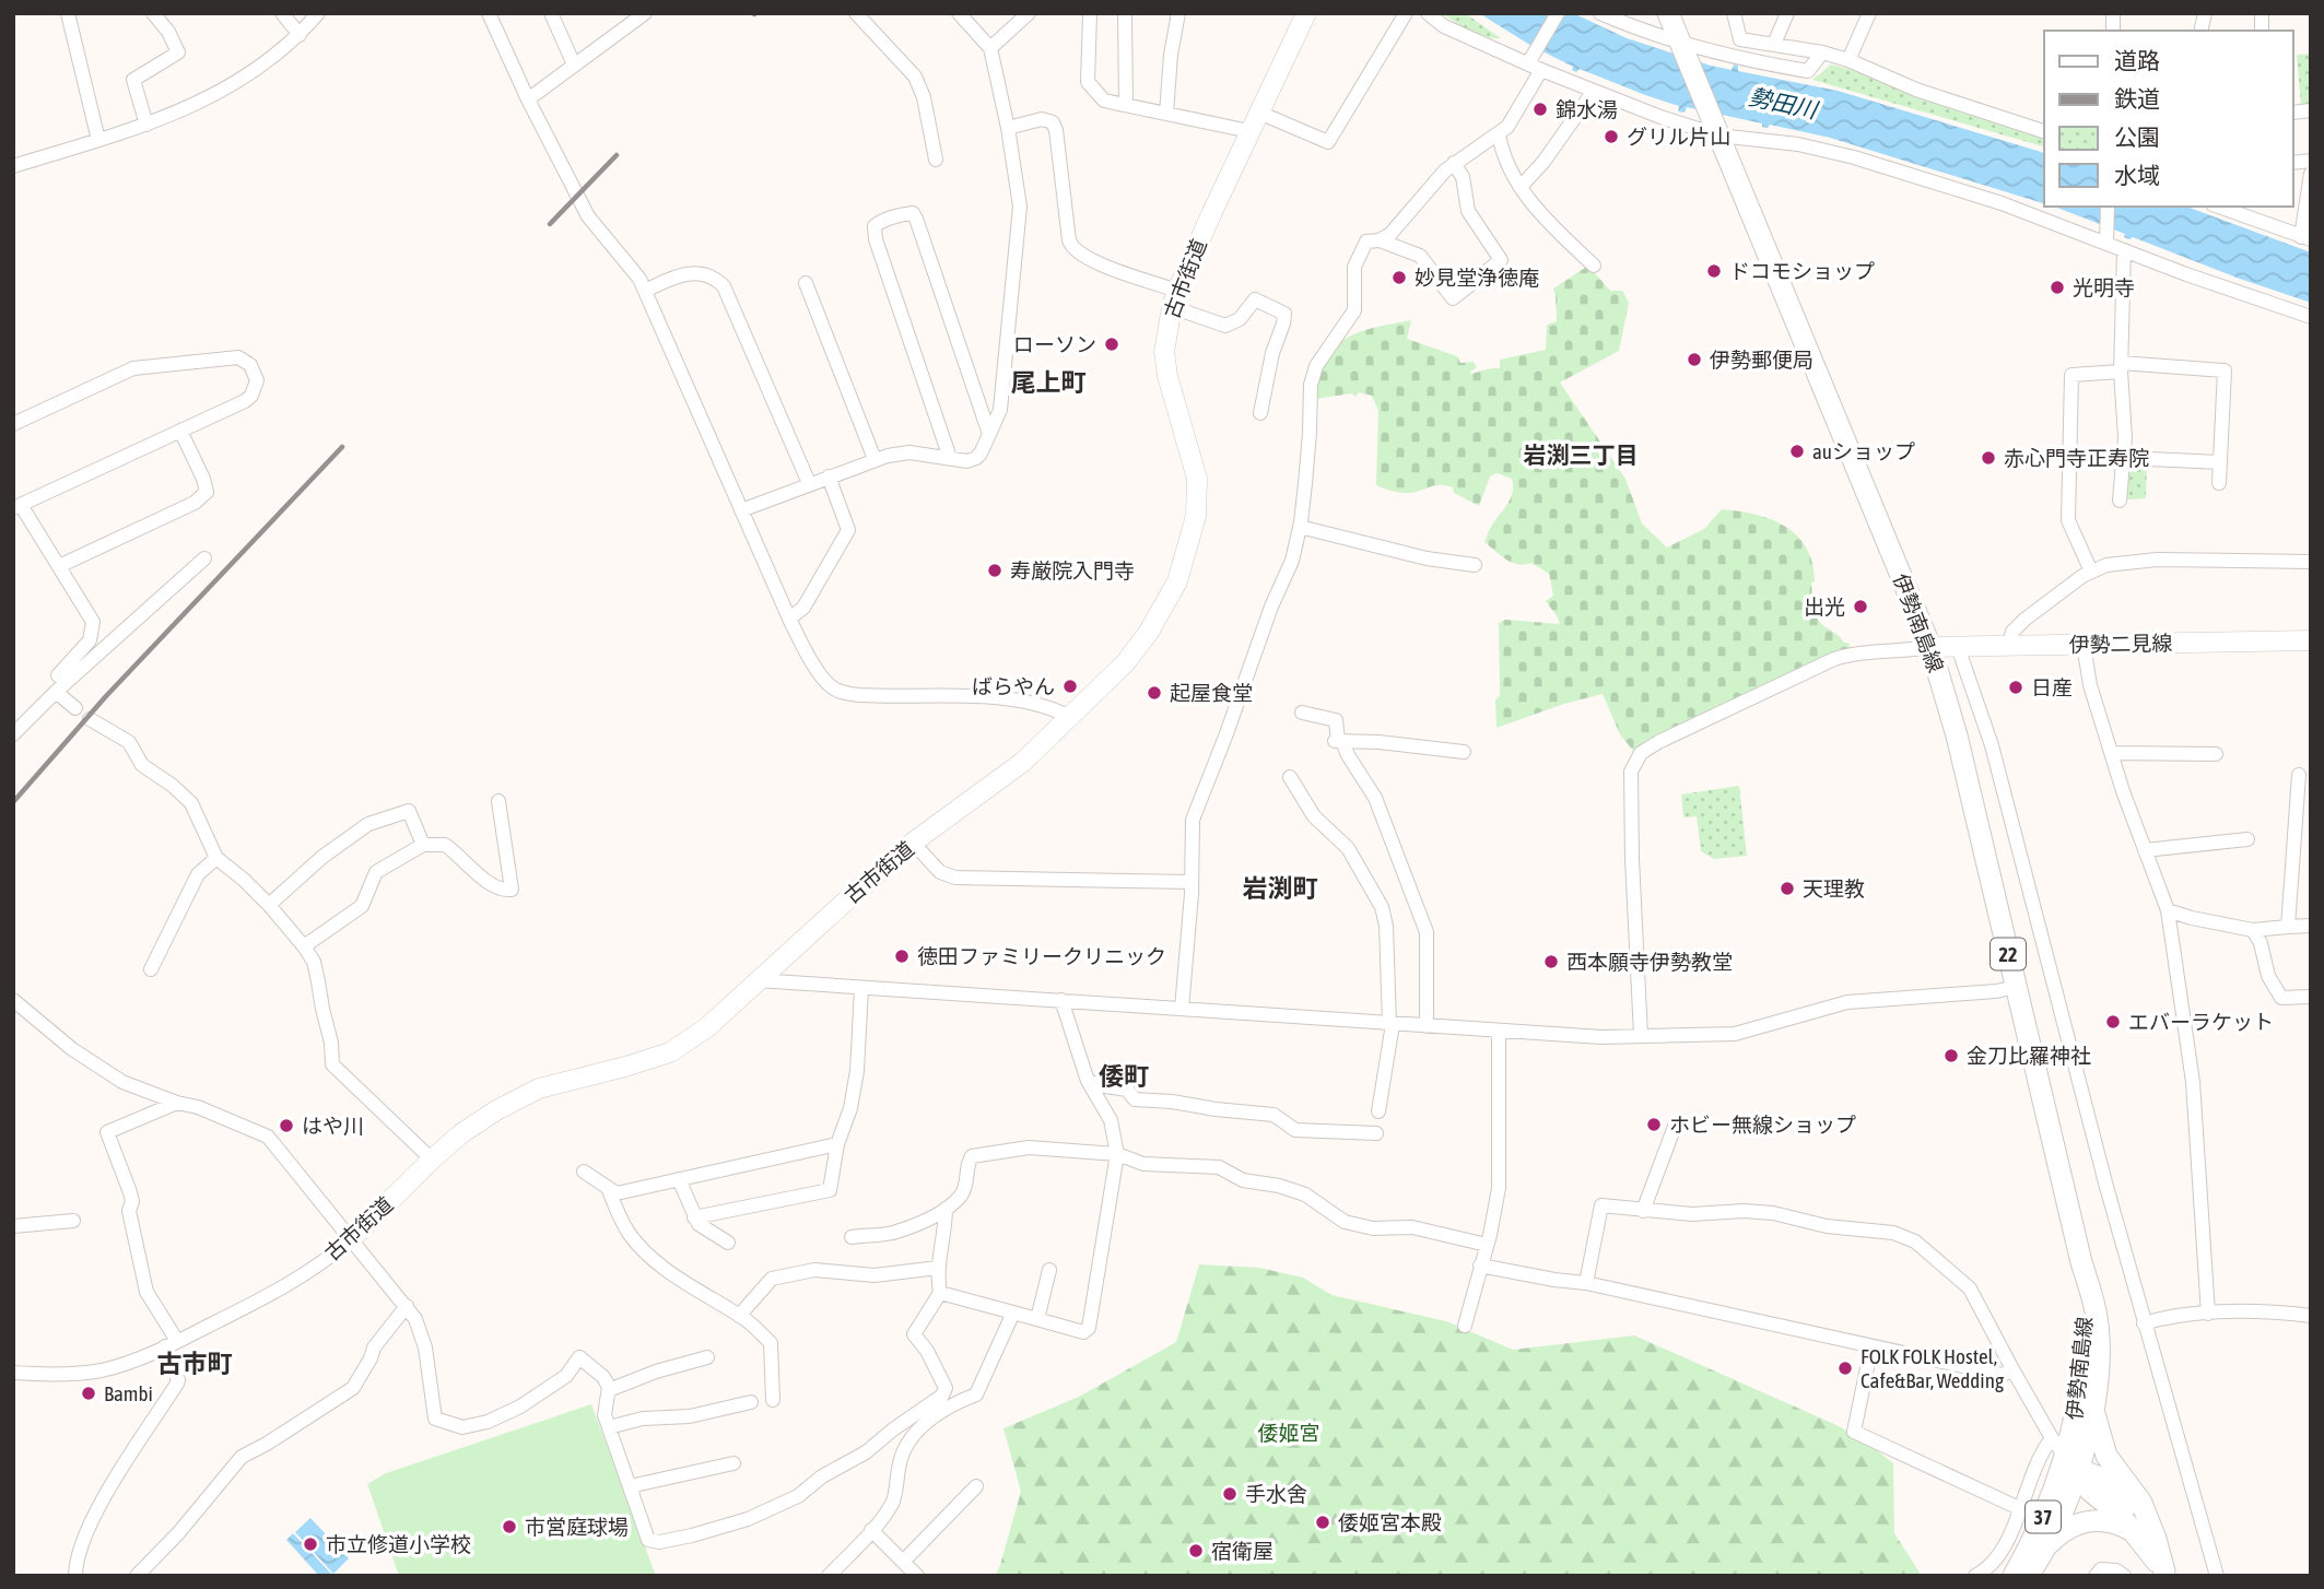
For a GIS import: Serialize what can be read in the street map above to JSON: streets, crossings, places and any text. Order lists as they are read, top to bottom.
{
  "streets": {
    "main road": ["伊勢南島線", "22", "37"],
    "street": ["古市街道", "伊勢二見線"]
  },
  "crossings": [
    ["伊勢南島線", "伊勢二見線"],
    ["伊勢南島線", "37"]
  ],
  "districts": [
    "尾上町",
    "岩渕三丁目",
    "岩渕町",
    "倭町",
    "古市町"
  ],
  "water": ["勢田川"],
  "parks": ["倭姬宮"],
  "places": [
    "錦水湯",
    "グリル片山",
    "ドコモショップ",
    "妙見堂浄徳庵",
    "光明寺",
    "ローソン",
    "伊勢郵便局",
    "auショップ",
    "赤心門寺正寿院",
    "寿厳院入門寺",
    "出光",
    "ばらやん",
    "日産",
    "起屋食堂",
    "天理教",
    "徳田ファミリークリニック",
    "西本願寺伊勢教堂",
    "エバーラケット",
    "金刀比羅神社",
    "ホビー無線ショップ",
    "はや川",
    "FOLK FOLK Hostel, Cafe&Bar, Wedding",
    "Bambi",
    "手水舍",
    "倭姬宮本殿",
    "市営庭球場",
    "市立修道小学校",
    "宿衛屋"
  ],
  "legend": [
    "道路",
    "鉄道",
    "公園",
    "水域"
  ]
}
